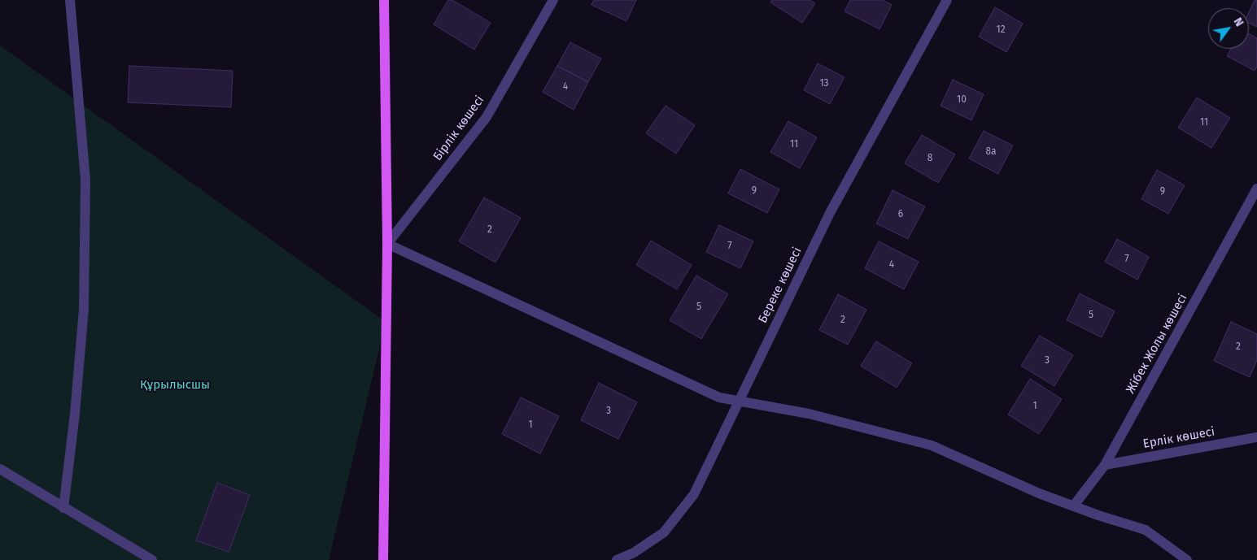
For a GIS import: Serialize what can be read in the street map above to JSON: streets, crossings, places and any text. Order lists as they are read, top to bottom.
{
  "streets": {
    "street": [
      "Бірлік көшесі",
      "Береке көшесі",
      "Жібек Жолы көшесі",
      "Ерлік көшесі"
    ]
  },
  "crossings": [
    ["Жібек Жолы көшесі", "Ерлік көшесі"]
  ],
  "parks": ["Құрылысшы"],
  "house_numbers": [
    "12",
    "13",
    "4",
    "10",
    "11",
    "11",
    "8а",
    "8",
    "9",
    "9",
    "6",
    "2",
    "7",
    "7",
    "4",
    "5",
    "5",
    "2",
    "2",
    "3",
    "1",
    "3",
    "1"
  ],
  "north": "top right"
}
